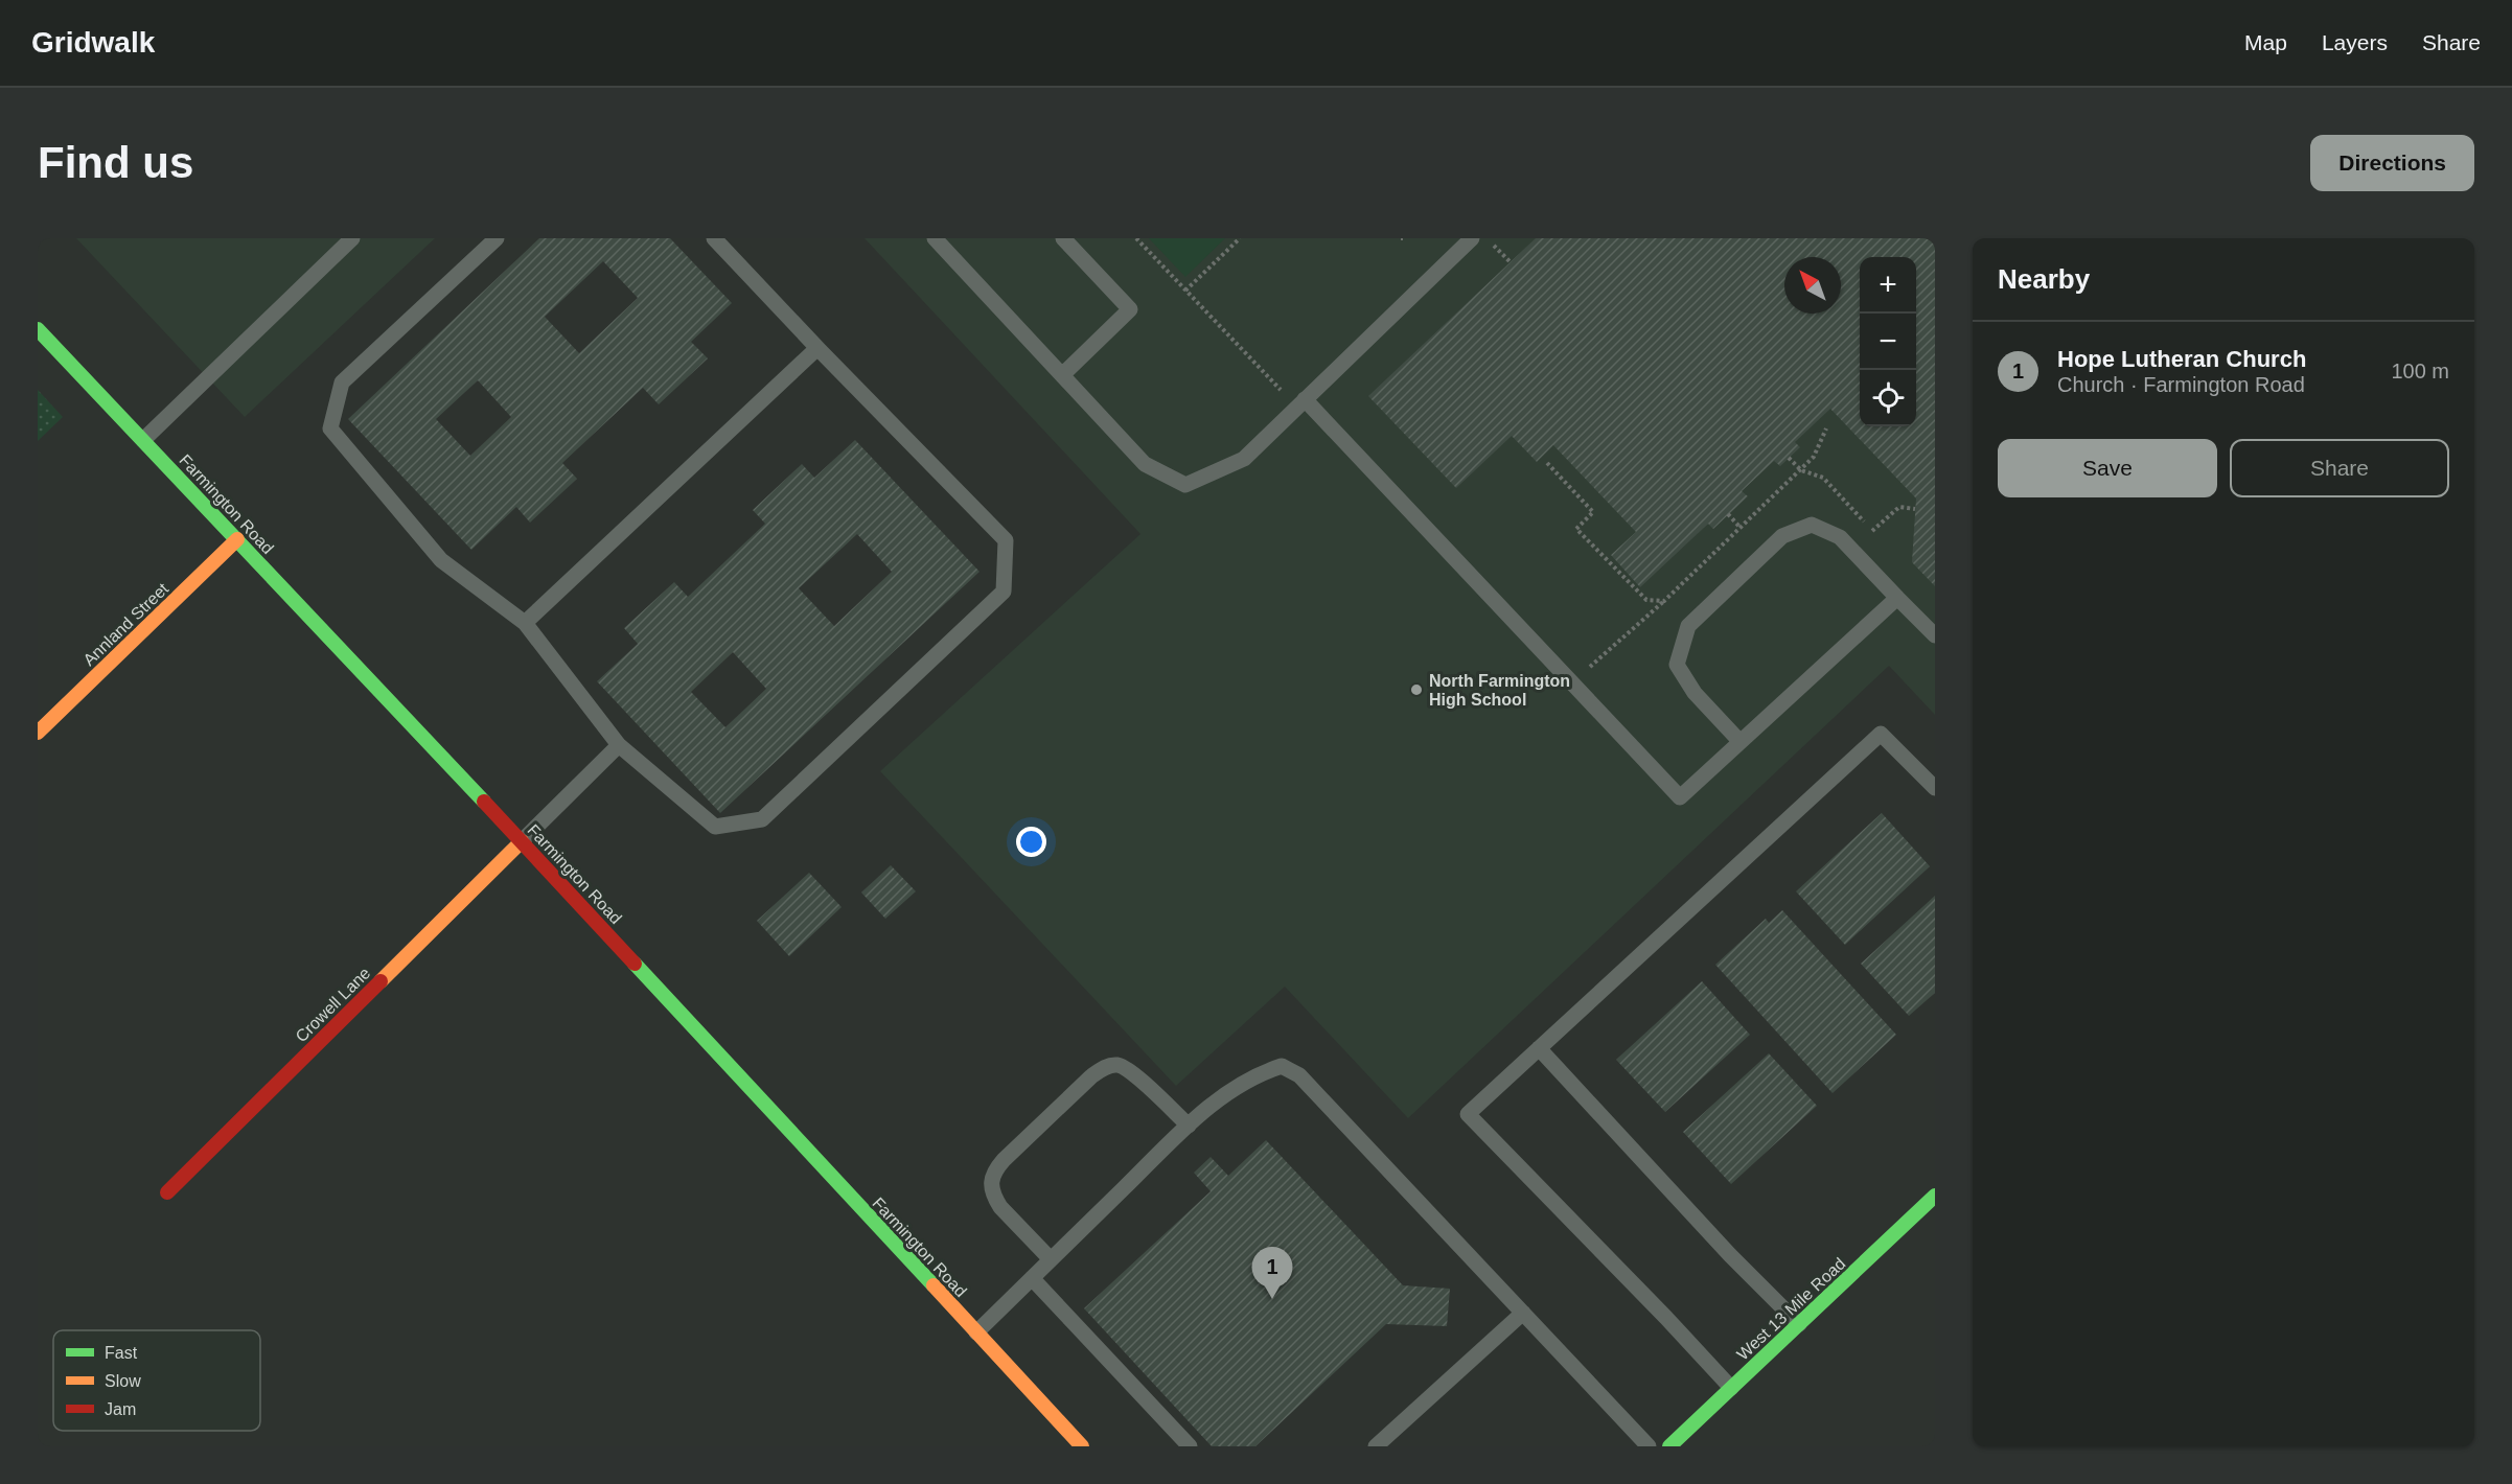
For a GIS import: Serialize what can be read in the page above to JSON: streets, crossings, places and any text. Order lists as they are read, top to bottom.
{
  "streets": {
    "street": [
      "Farmington Road",
      "Annland Street",
      "Crowell Lane",
      "West 13 Mile Road"
    ]
  },
  "crossings": [
    ["Farmington Road", "Annland Street"],
    ["Farmington Road", "Crowell Lane"]
  ],
  "places": ["North Farmington High School"],
  "legend": ["Fast", "Slow", "Jam"],
  "north": "top left",
  "page": {
    "header": "Gridwalk",
    "nav": ["Map", "Layers", "Share"],
    "buttons": [
      "Directions",
      ["Save", "Share"]
    ],
    "title": "Find us",
    "heading": "Nearby",
    "map_buttons": ["+", "−"],
    "list": [
      {
        "mark": "1",
        "name": "Hope Lutheran Church",
        "note": "Church · Farmington Road",
        "value": "100 m"
      }
    ],
    "pins": "1"
  }
}
